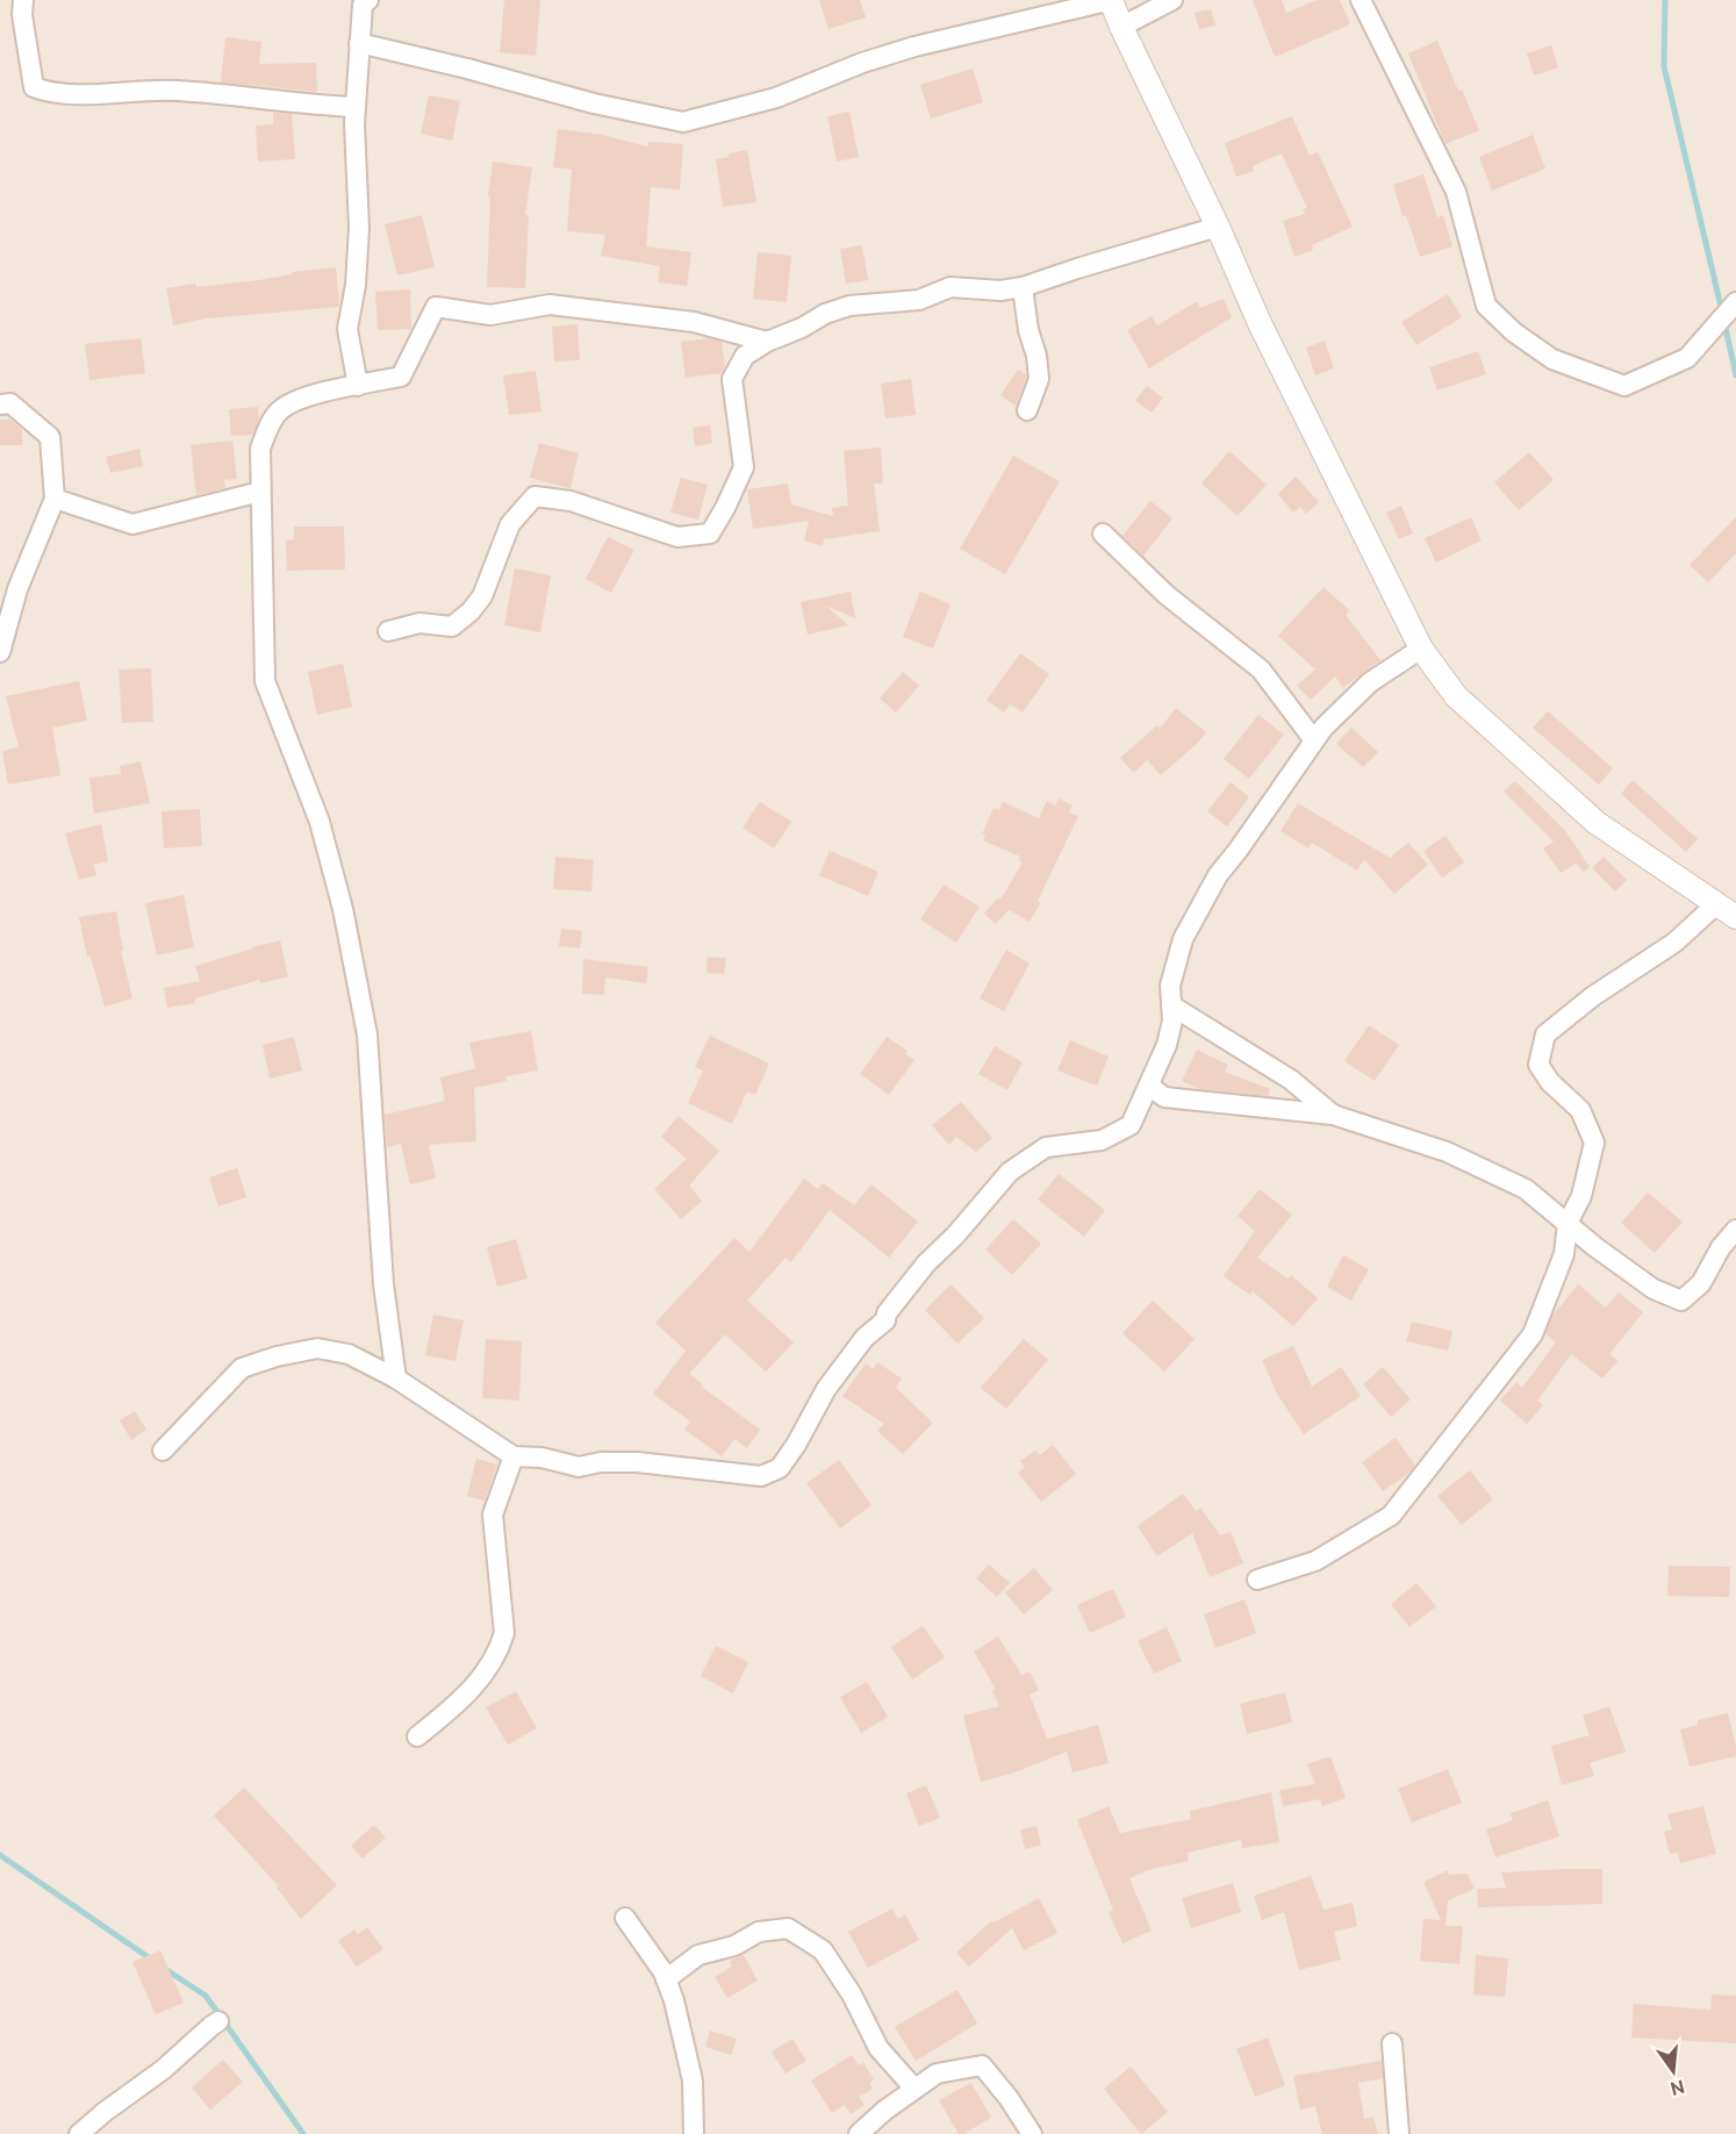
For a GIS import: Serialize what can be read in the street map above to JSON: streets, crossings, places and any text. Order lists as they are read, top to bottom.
{
  "north": "bottom"
}
